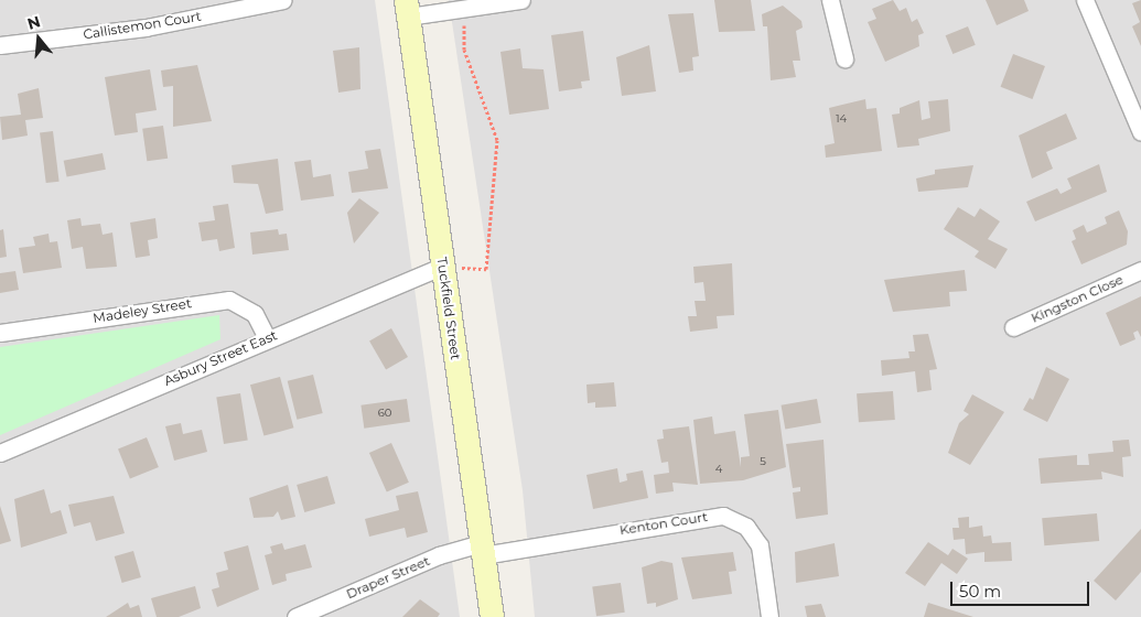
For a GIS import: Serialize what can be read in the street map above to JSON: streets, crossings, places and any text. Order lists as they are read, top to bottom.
{
  "streets": {
    "main road": ["Tuckfield Street"],
    "street": [
      "Callistemon Court",
      "Kingston Close",
      "Madeley Street",
      "Asbury Street East",
      "Kenton Court",
      "Draper Street"
    ]
  },
  "crossings": [
    ["Tuckfield Street", "Asbury Street East"],
    ["Tuckfield Street", "Kenton Court"],
    ["Tuckfield Street", "Draper Street"],
    ["Madeley Street", "Asbury Street East"],
    ["Kenton Court", "Draper Street"]
  ],
  "house_numbers": [
    "14",
    "60",
    "5",
    "4"
  ],
  "scale_bar": "50 m",
  "north": "top"
}
